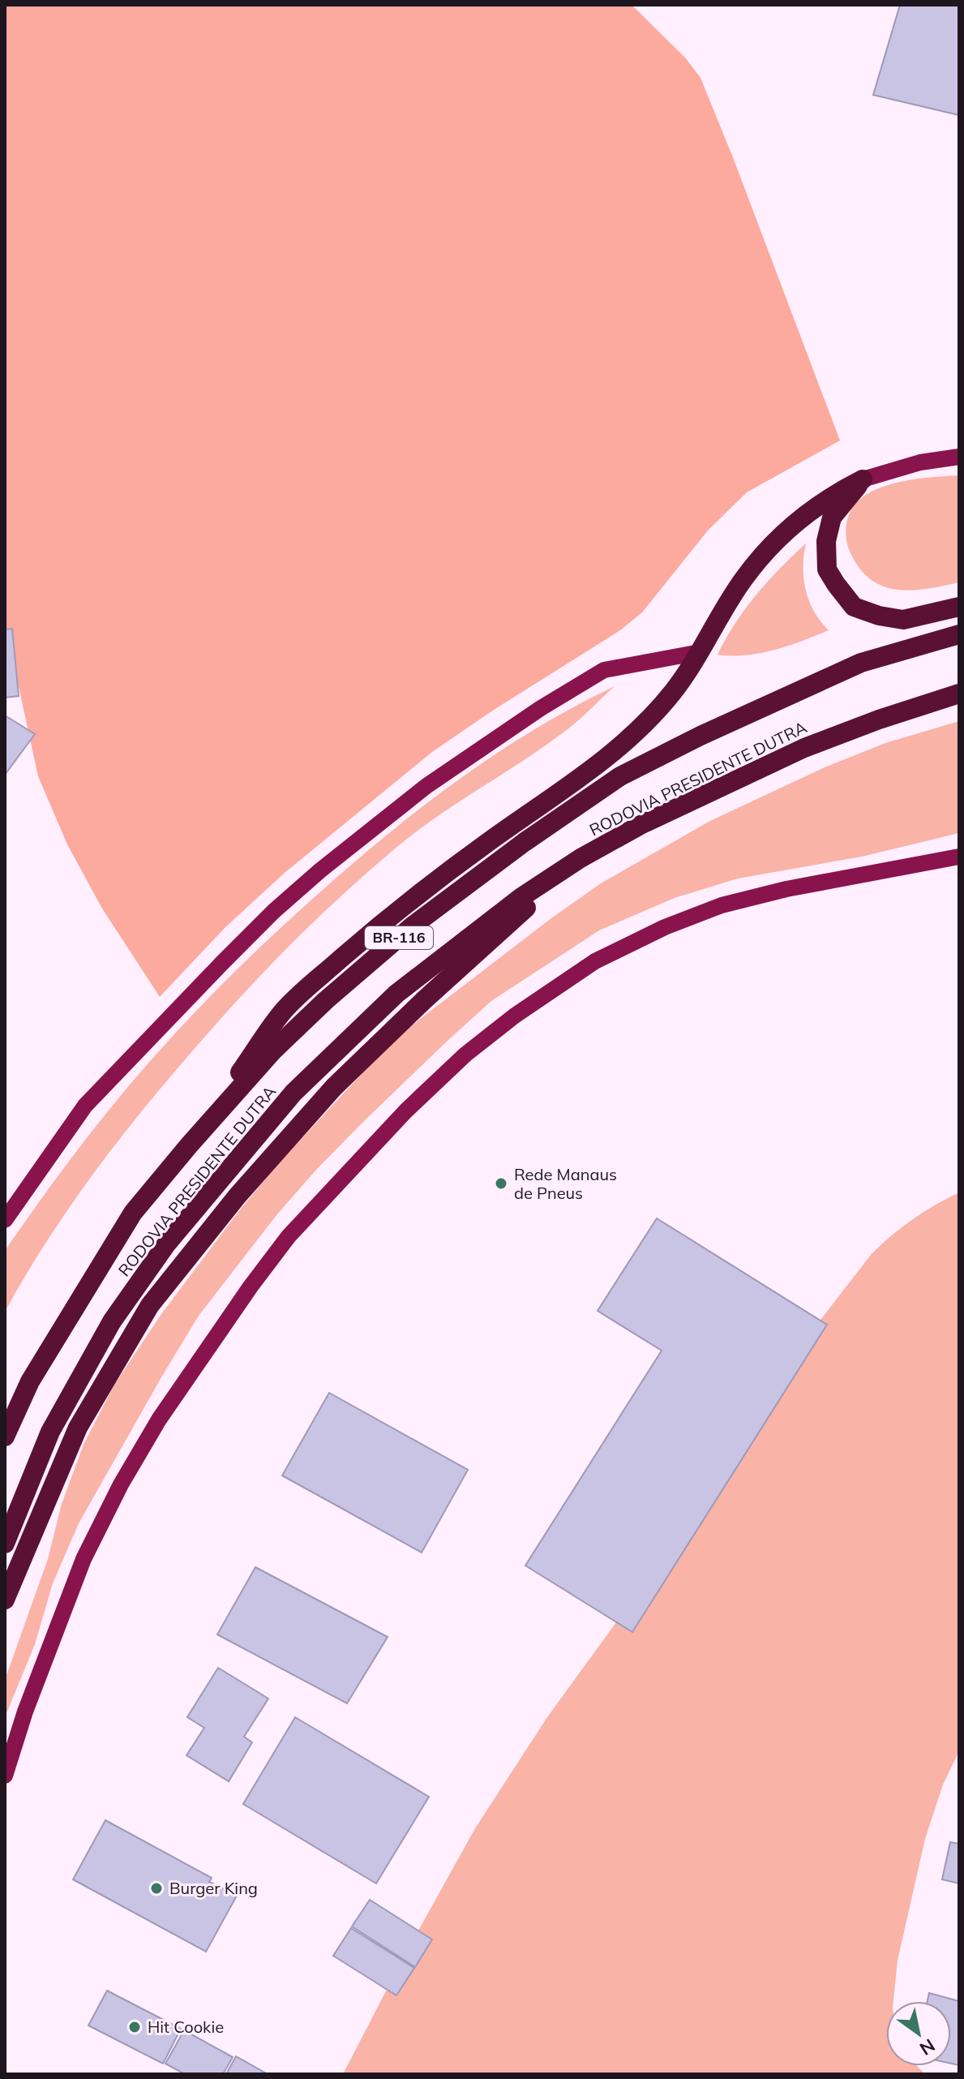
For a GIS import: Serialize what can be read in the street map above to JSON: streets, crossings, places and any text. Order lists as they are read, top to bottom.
{
  "streets": {
    "highway": ["RODOVIA PRESIDENTE DUTRA", "BR-116"]
  },
  "crossings": [
    ["RODOVIA PRESIDENTE DUTRA", "BR-116"]
  ],
  "places": ["Rede Manaus de Pneus", "Burger King", "Hit Cookie"],
  "north": "bottom right"
}
